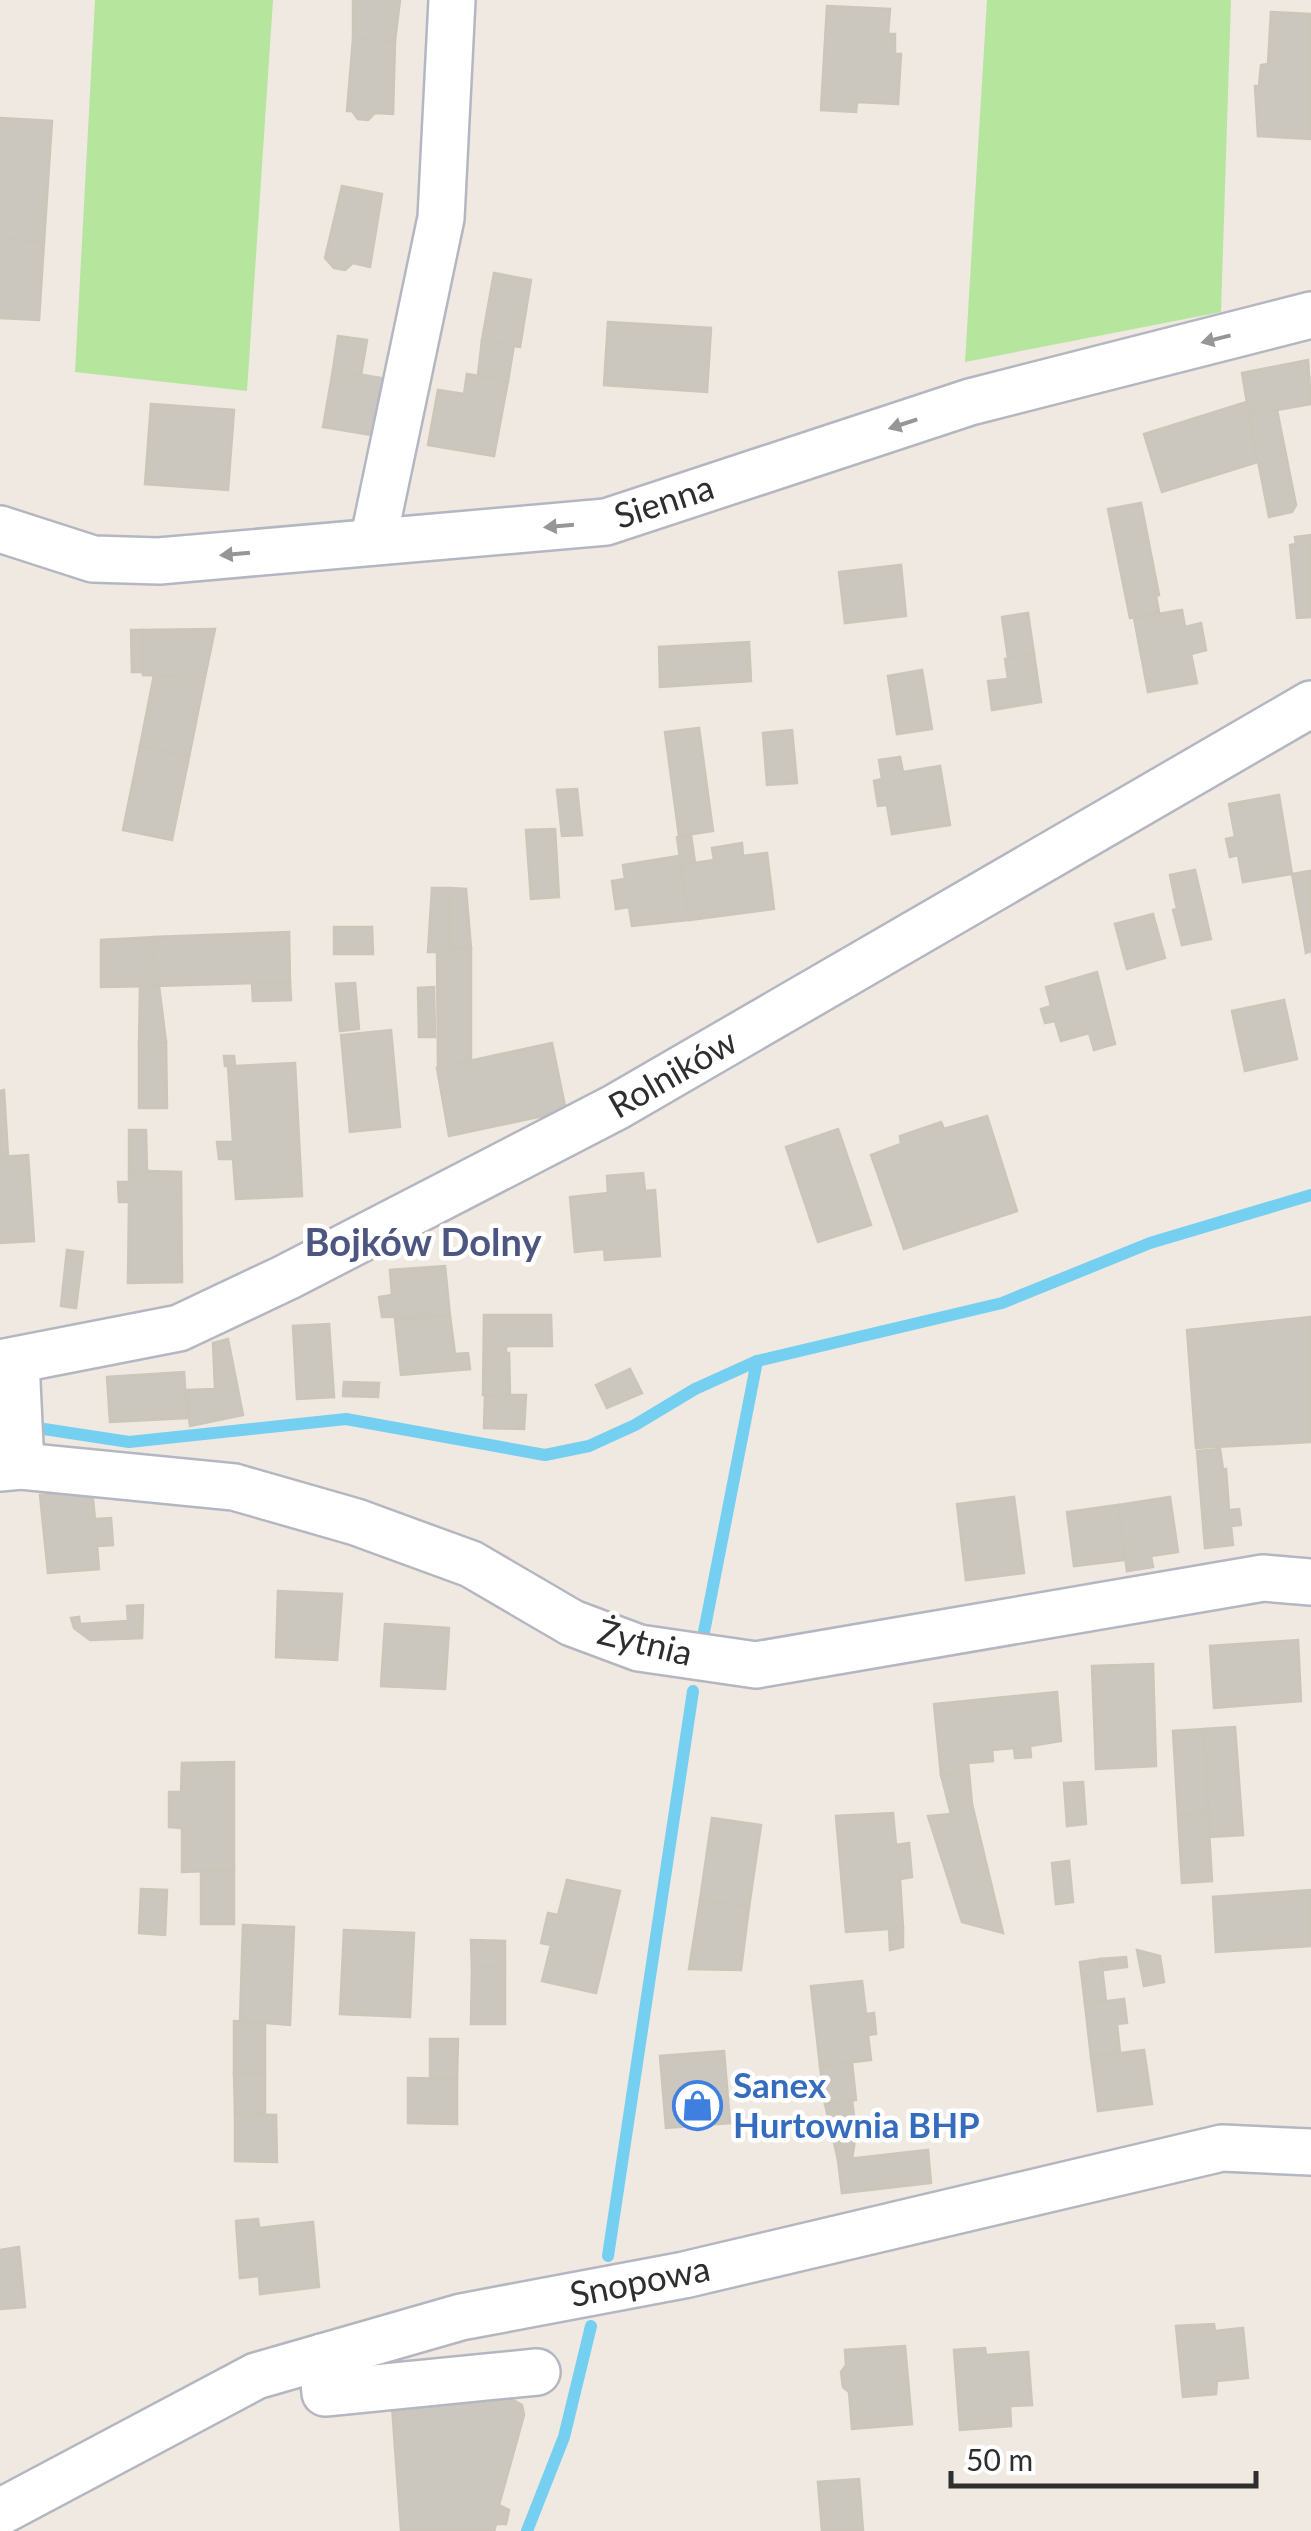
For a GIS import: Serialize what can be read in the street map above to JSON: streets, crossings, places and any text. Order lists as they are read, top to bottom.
{
  "streets": {
    "street": [
      "Sienna",
      "Rolników",
      "Żytnia",
      "Snopowa"
    ]
  },
  "one_way": ["Sienna"],
  "districts": ["Bojków Dolny"],
  "places": {
    "shop": ["Sanex Hurtownia BHP"]
  },
  "scale_bar": "50 m"
}
